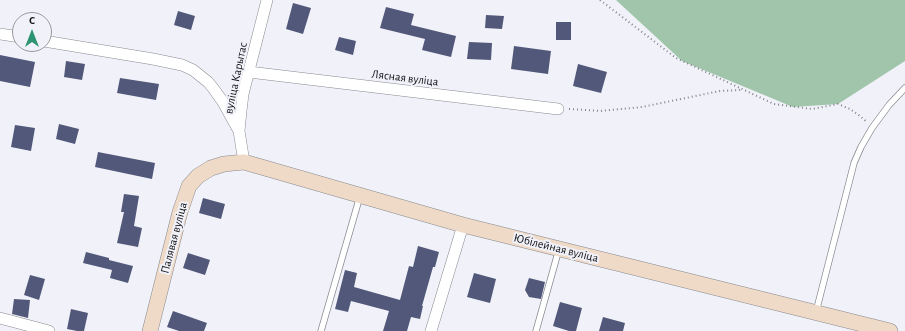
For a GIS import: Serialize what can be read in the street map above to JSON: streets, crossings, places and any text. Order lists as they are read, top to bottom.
{
  "streets": {
    "main road": ["Палявая вуліца", "Юбілейная вуліца"],
    "street": ["вуліца Карытас", "Лясная вуліца"]
  },
  "crossings": [
    ["вуліца Карытас", "Лясная вуліца"],
    ["вуліца Карытас", "Юбілейная вуліца"],
    ["Палявая вуліца", "Юбілейная вуліца"]
  ],
  "north": "top"
}
